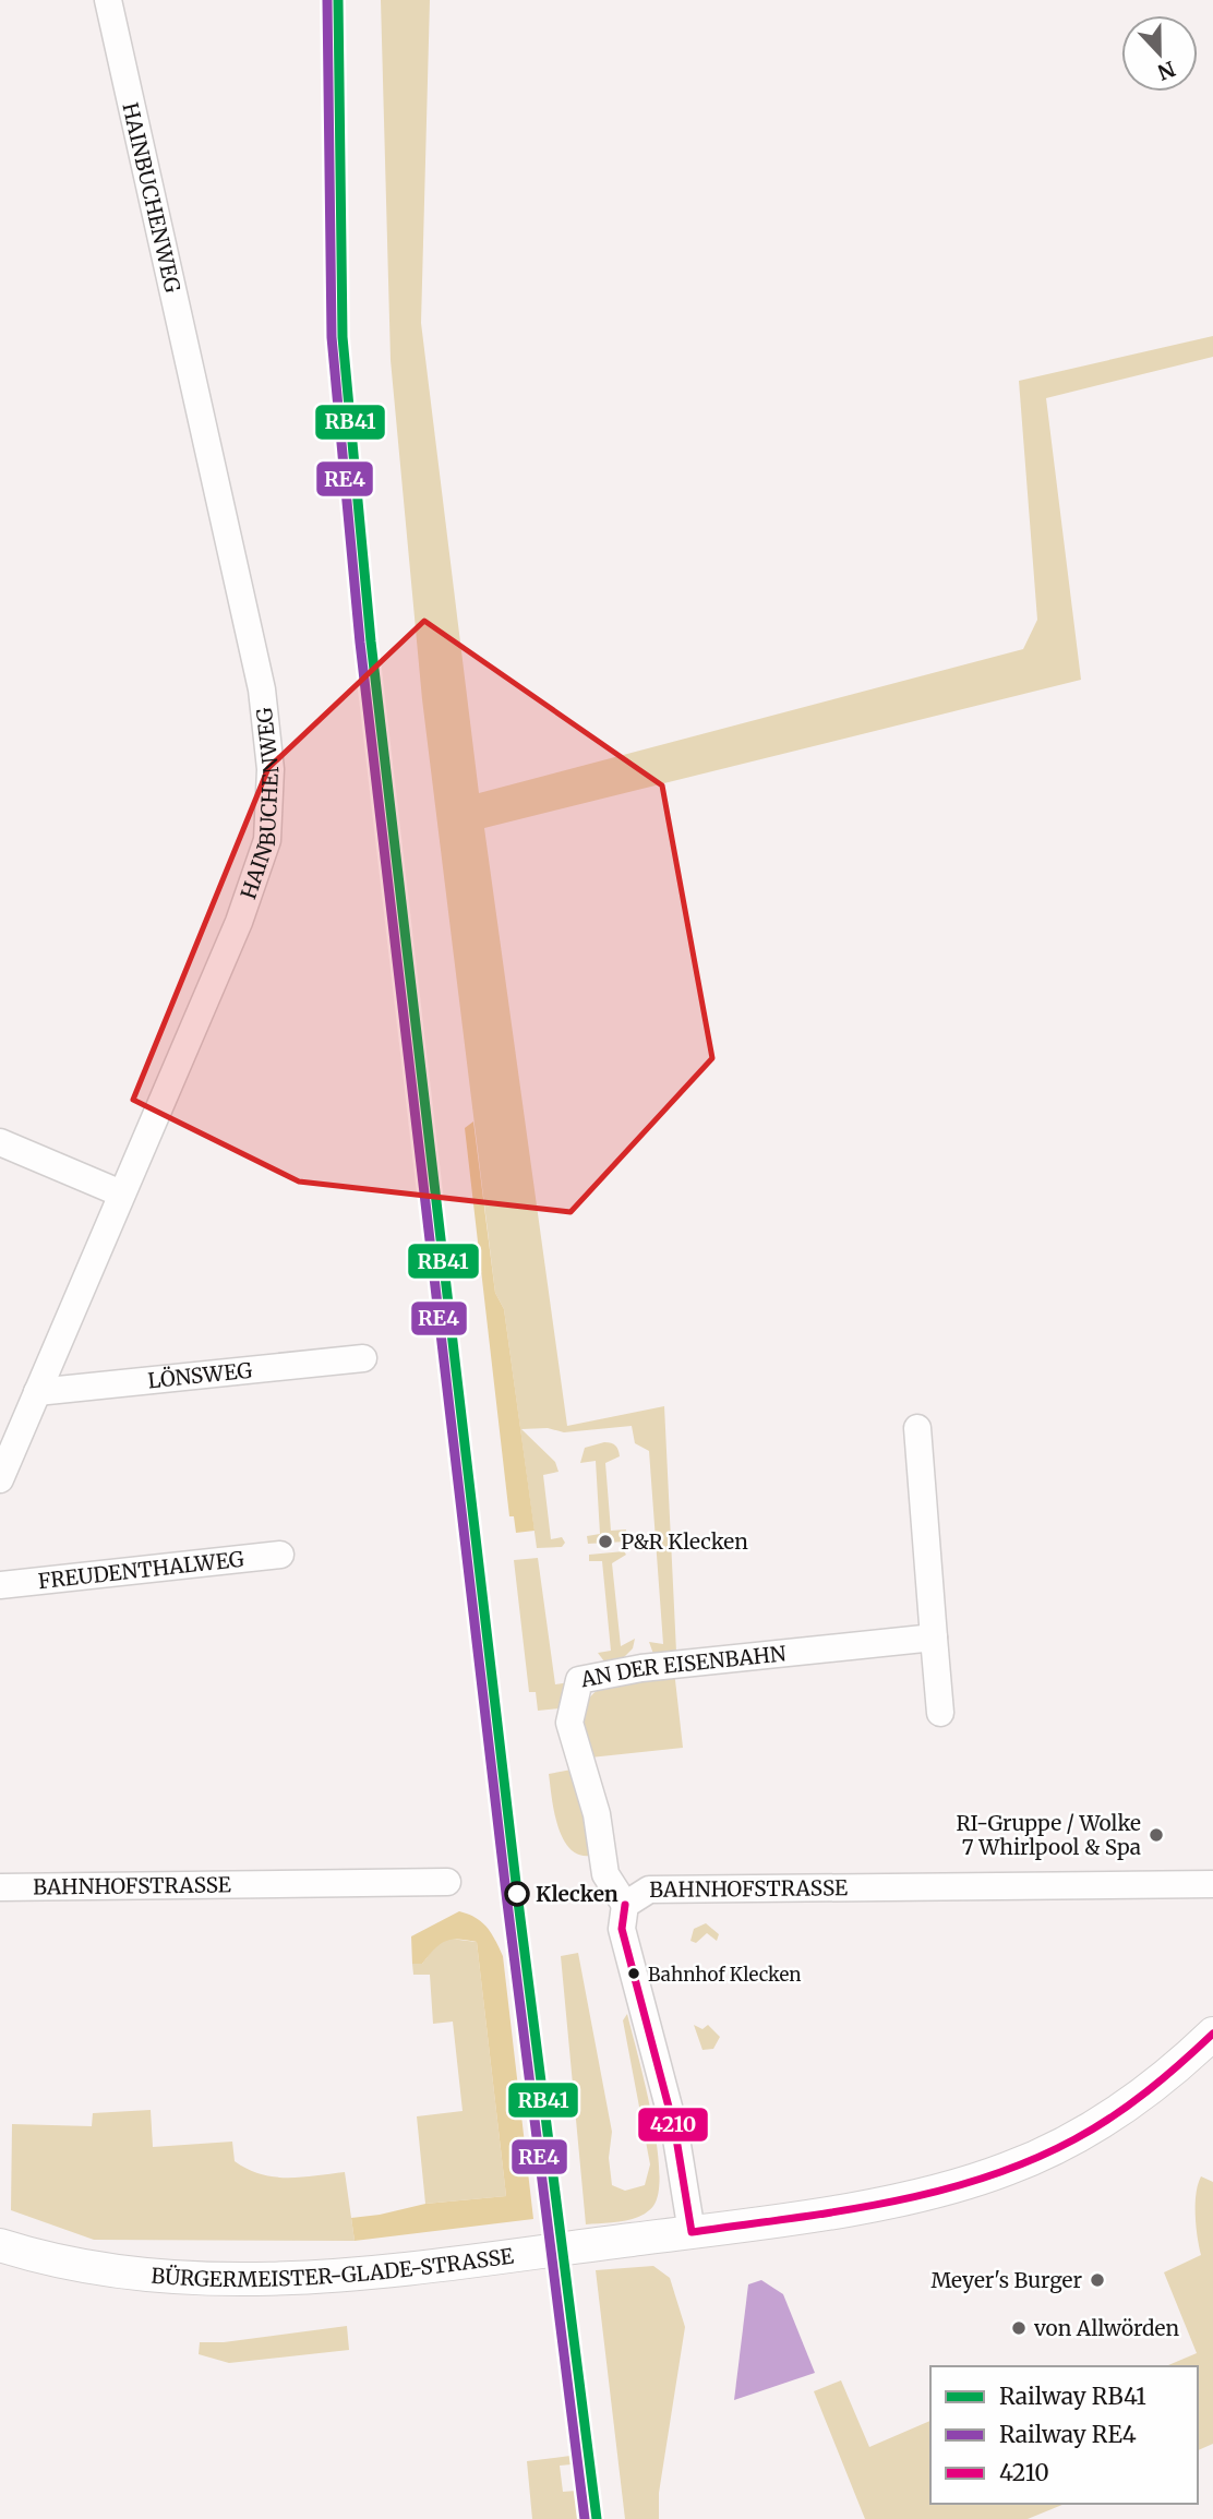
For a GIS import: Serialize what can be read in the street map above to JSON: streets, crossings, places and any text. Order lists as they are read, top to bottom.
{
  "streets": {
    "street": [
      "HAINBUCHENWEG",
      "LÖNSWEG",
      "FREUDENTHALWEG",
      "AN DER EISENBAHN",
      "BAHNHOFSTRASSE",
      "BÜRGERMEISTER-GLADE-STRASSE"
    ]
  },
  "crossings": [
    ["HAINBUCHENWEG", "LÖNSWEG"],
    ["AN DER EISENBAHN", "BAHNHOFSTRASSE"],
    ["BAHNHOFSTRASSE", "BÜRGERMEISTER-GLADE-STRASSE"]
  ],
  "places": [
    "P&R Klecken",
    "RI-Gruppe / Wolke 7 Whirlpool & Spa",
    "Klecken",
    "Bahnhof Klecken",
    "Meyer's Burger",
    "von Allwörden"
  ],
  "lines": ["rail line RB41", "rail line RE4", "transit line 4210"],
  "legend": ["Railway RB41", "Railway RE4", "4210"],
  "north": "bottom"
}
